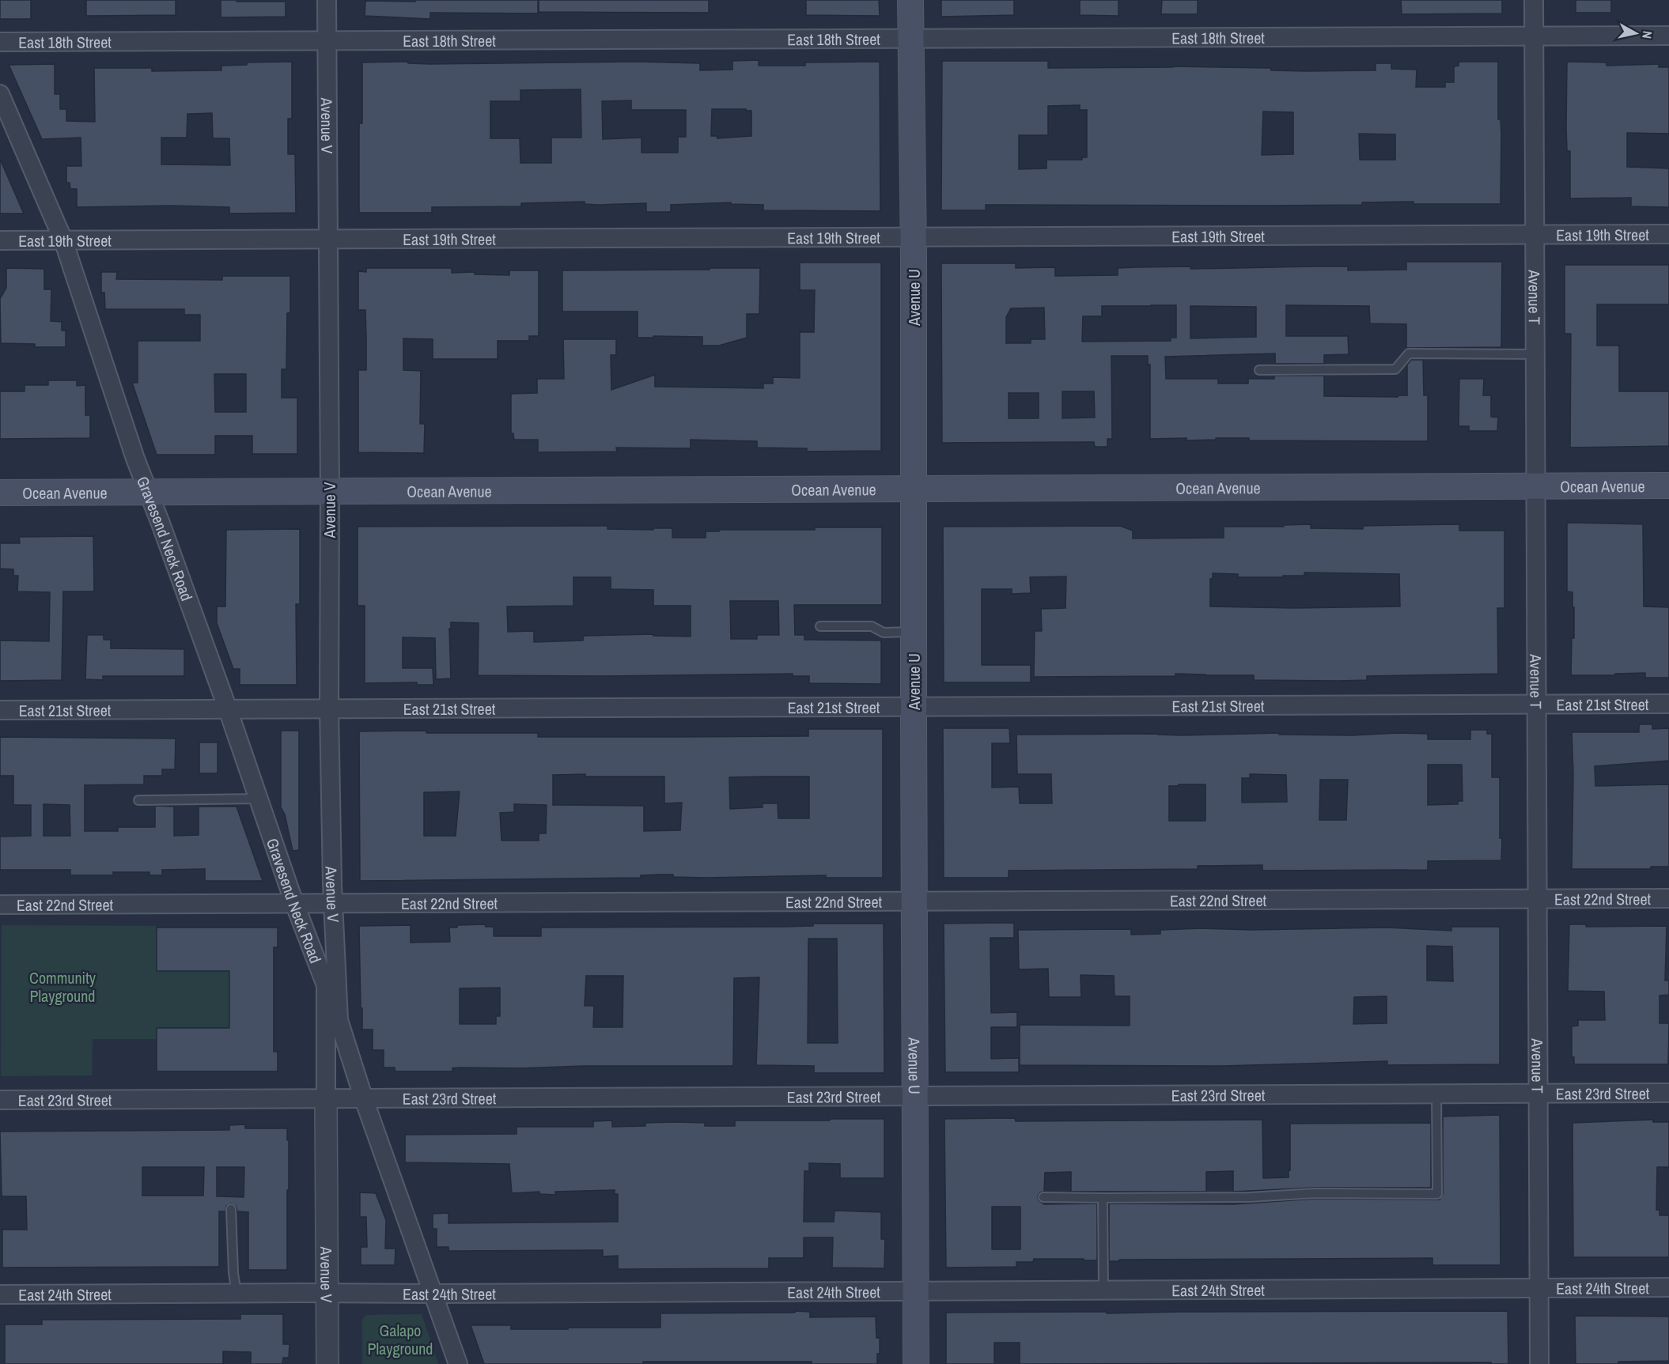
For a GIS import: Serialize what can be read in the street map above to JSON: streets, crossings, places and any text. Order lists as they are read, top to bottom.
{
  "streets": {
    "main road": ["Avenue U", "Ocean Avenue"],
    "street": [
      "East 18th Street",
      "Avenue V",
      "East 19th Street",
      "Avenue T",
      "Gravesend Neck Road",
      "East 21st Street",
      "East 22nd Street",
      "East 23rd Street",
      "East 24th Street"
    ]
  },
  "crossings": [
    ["East 18th Street", "Avenue V"],
    ["East 18th Street", "Avenue U"],
    ["East 18th Street", "Avenue T"],
    ["Avenue V", "East 19th Street"],
    ["Avenue V", "Ocean Avenue"],
    ["Avenue V", "Gravesend Neck Road"],
    ["Avenue V", "East 21st Street"],
    ["Avenue V", "East 22nd Street"],
    ["Avenue V", "East 23rd Street"],
    ["Avenue V", "East 24th Street"],
    ["East 19th Street", "Avenue U"],
    ["East 19th Street", "Avenue T"],
    ["East 19th Street", "Gravesend Neck Road"],
    ["Avenue U", "Ocean Avenue"],
    ["Avenue U", "East 21st Street"],
    ["Avenue U", "East 22nd Street"],
    ["Avenue U", "East 23rd Street"],
    ["Avenue U", "East 24th Street"],
    ["Avenue T", "Ocean Avenue"],
    ["Avenue T", "East 21st Street"],
    ["Avenue T", "East 22nd Street"],
    ["Avenue T", "East 23rd Street"],
    ["Avenue T", "East 24th Street"],
    ["Ocean Avenue", "Gravesend Neck Road"],
    ["Gravesend Neck Road", "East 21st Street"],
    ["Gravesend Neck Road", "East 22nd Street"]
  ],
  "parks": ["Community Playground", "Galapo Playground"],
  "north": "right"
}
